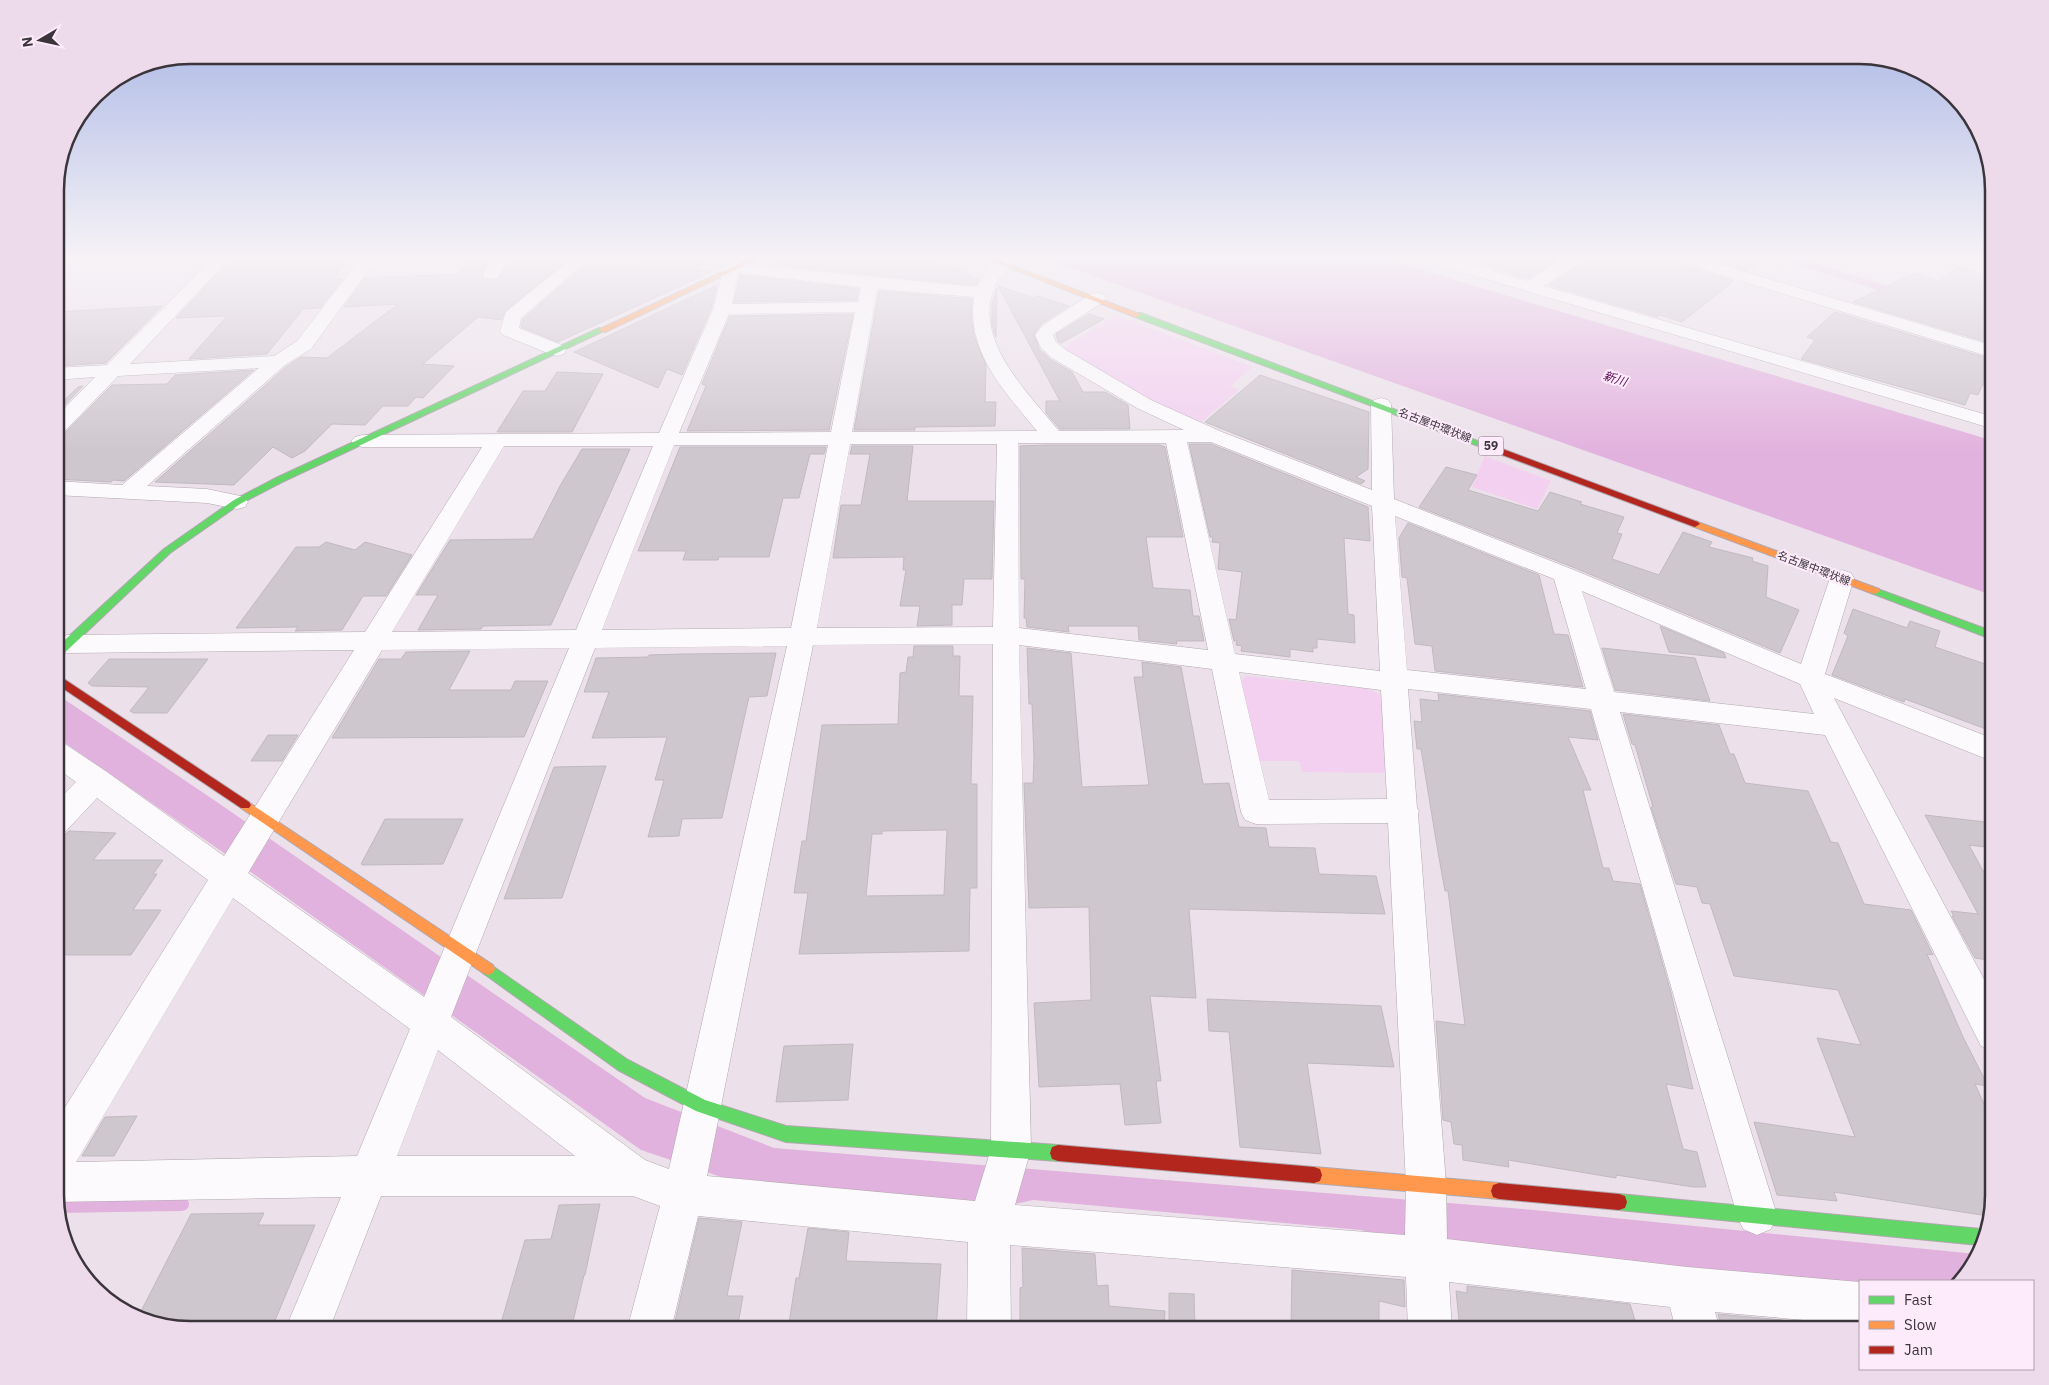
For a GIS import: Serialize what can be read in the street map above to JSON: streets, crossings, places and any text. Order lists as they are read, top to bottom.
{
  "streets": {
    "street": ["名古屋中環状線", "59"]
  },
  "water": ["新川"],
  "legend": ["Fast", "Slow", "Jam"],
  "north": "left"
}
